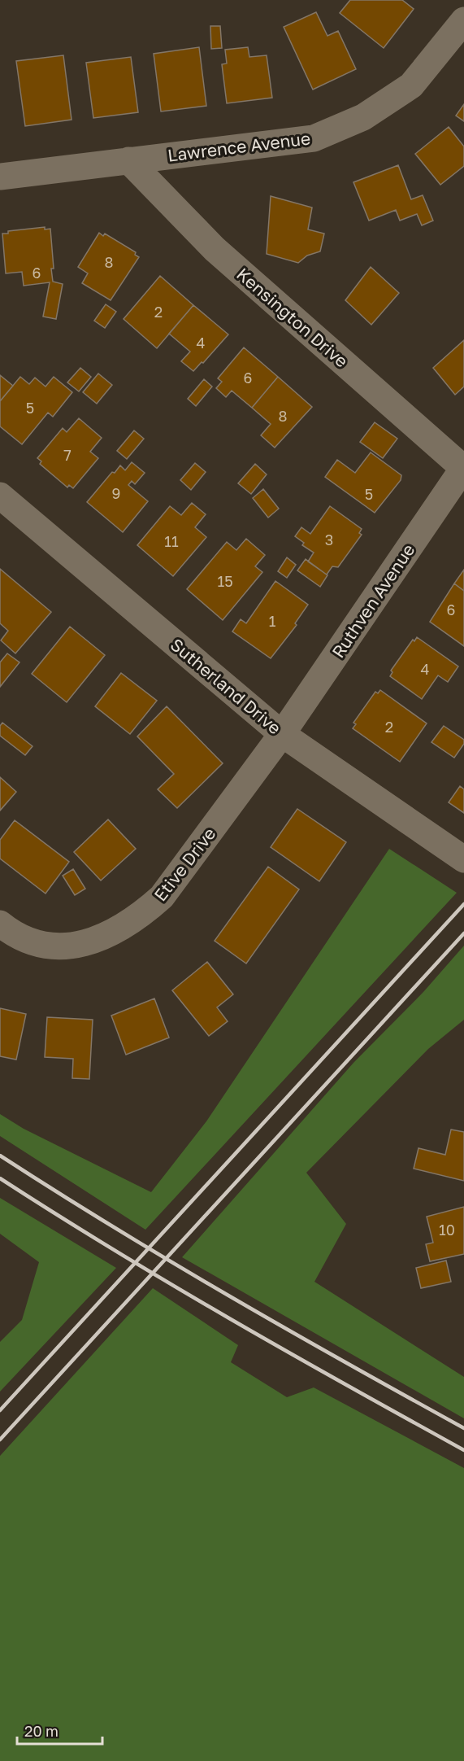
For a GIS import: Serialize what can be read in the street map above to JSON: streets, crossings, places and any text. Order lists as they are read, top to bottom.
{
  "streets": {
    "street": [
      "Lawrence Avenue",
      "Kensington Drive",
      "Ruthven Avenue",
      "Sutherland Drive",
      "Etive Drive"
    ]
  },
  "crossings": [
    ["Lawrence Avenue", "Kensington Drive"],
    ["Kensington Drive", "Ruthven Avenue"],
    ["Ruthven Avenue", "Sutherland Drive"],
    ["Ruthven Avenue", "Etive Drive"],
    ["Sutherland Drive", "Etive Drive"]
  ],
  "house_numbers": [
    "8",
    "6",
    "2",
    "4",
    "6",
    "5",
    "8",
    "7",
    "9",
    "5",
    "3",
    "11",
    "15",
    "6",
    "1",
    "4",
    "2",
    "10"
  ],
  "scale_bar": "20 m"
}
